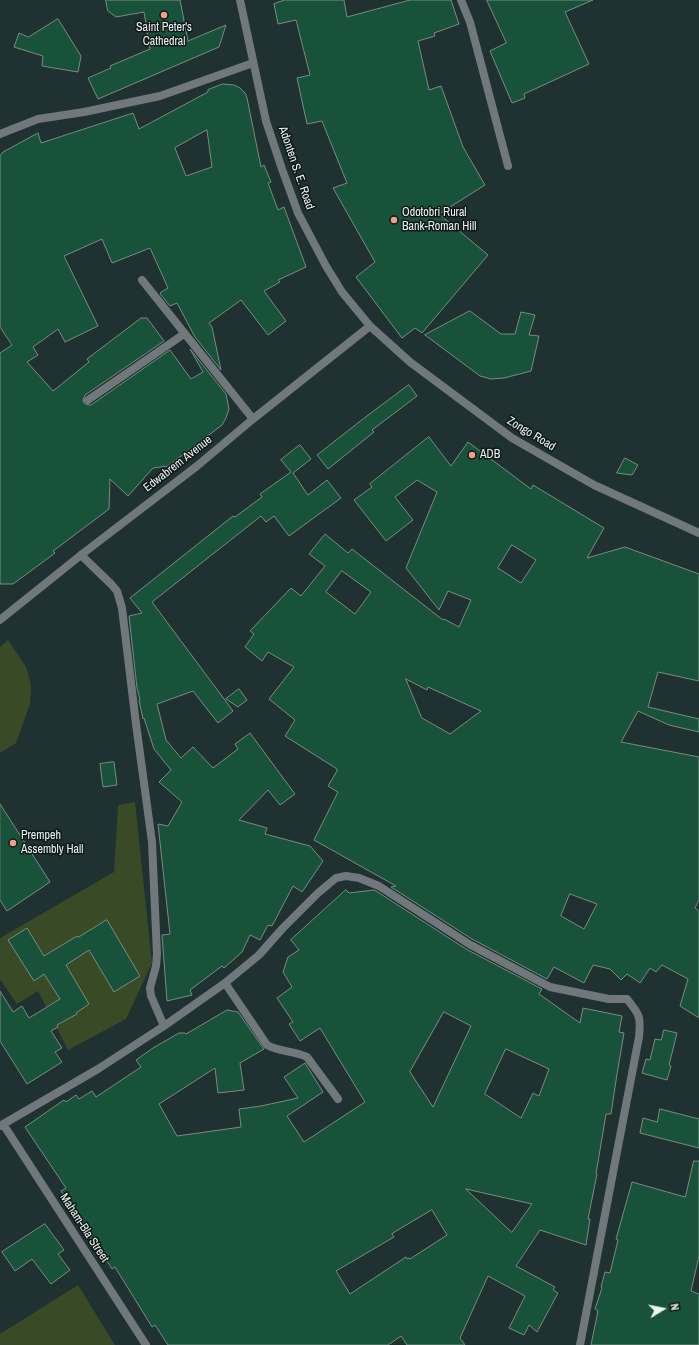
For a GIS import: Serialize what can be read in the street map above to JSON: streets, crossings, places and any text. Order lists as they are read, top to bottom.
{
  "streets": {
    "street": [
      "Adonten S. E. Road",
      "Zongo Road",
      "Edwabrem Avenue",
      "Maham-Bla Street"
    ]
  },
  "crossings": [
    ["Adonten S. E. Road", "Zongo Road"],
    ["Adonten S. E. Road", "Edwabrem Avenue"],
    ["Zongo Road", "Edwabrem Avenue"]
  ],
  "places": [
    "Saint Peter's Cathedral",
    "Odotobri Rural Bank-Roman Hill",
    "ADB",
    "Prempeh Assembly Hall"
  ],
  "north": "right"
}
